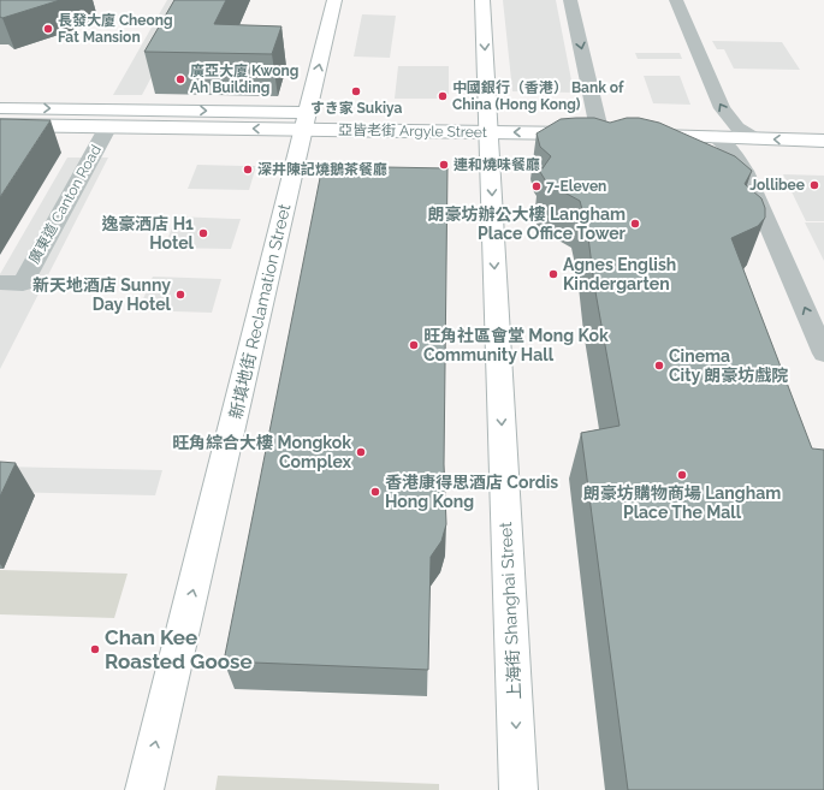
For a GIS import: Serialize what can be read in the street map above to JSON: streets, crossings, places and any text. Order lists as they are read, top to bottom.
{
  "streets": {
    "main road": ["亞皆老街 Argyle Street", "新填地街 Reclamation Street", "上海街 Shanghai Street"],
    "street": ["廣東道 Canton Road"]
  },
  "crossings": [
    ["亞皆老街 Argyle Street", "廣東道 Canton Road"],
    ["亞皆老街 Argyle Street", "新填地街 Reclamation Street"],
    ["亞皆老街 Argyle Street", "上海街 Shanghai Street"]
  ],
  "one_way": ["新填地街 Reclamation Street", "上海街 Shanghai Street"],
  "places": [
    "長發大廈 Cheong Fat Mansion",
    "廣亞大廈 Kwong Ah Building",
    "すき家 Sukiya",
    "中國銀行（香港） Bank of China (Hong Kong)",
    "連和燒味餐廳",
    "深井陳記燒鵝茶餐廳",
    "Jollibee",
    "7-Eleven",
    "朗豪坊辦公大樓 Langham Place Office Tower",
    "逸豪洒店 H1 Hotel",
    "Agnes English Kindergarten",
    "新天地酒店 Sunny Day Hotel",
    "旺角社區會堂 Mong Kok Community Hall",
    "Cinema City 朗豪坊戲院",
    "旺角綜合大樓 Mongkok Complex",
    "朗豪坊購物商場 Langham Place The Mall",
    "香港康得思酒店 Cordis Hong Kong",
    "Chan Kee Roasted Goose"
  ]
}
